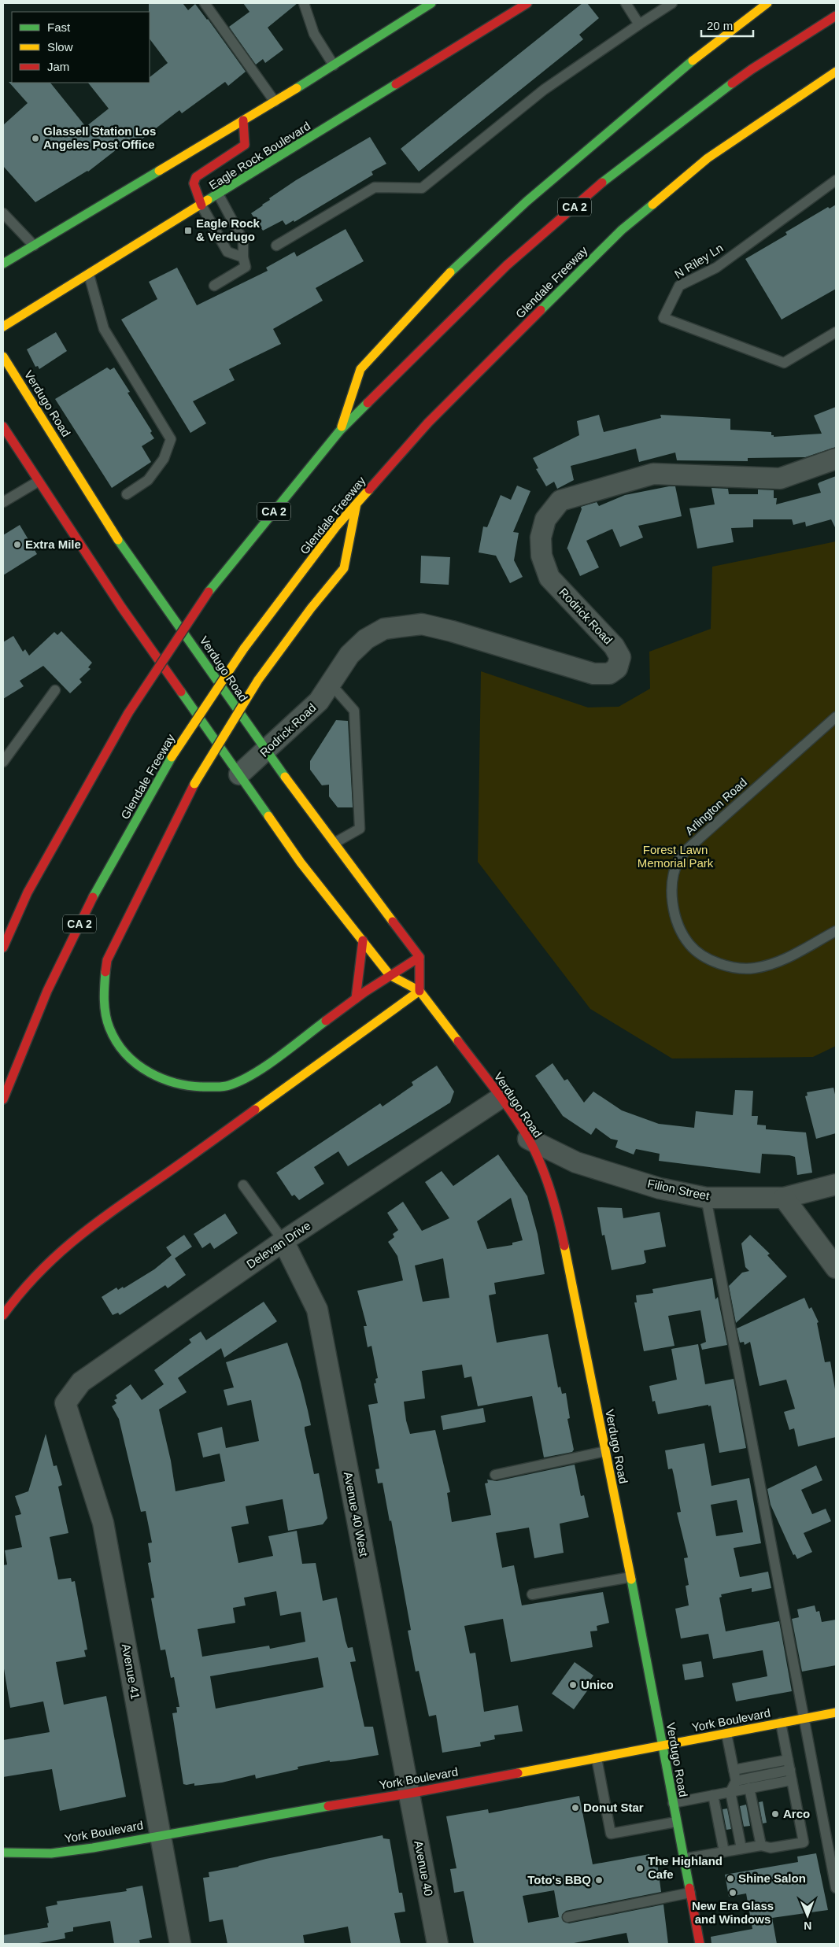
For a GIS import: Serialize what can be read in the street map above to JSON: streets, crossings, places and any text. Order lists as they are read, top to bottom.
{
  "streets": {
    "main road": [
      "Eagle Rock Boulevard",
      "CA 2",
      "Glendale Freeway",
      "Verdugo Road",
      "York Boulevard"
    ],
    "street": [
      "Rodrick Road",
      "Filion Street",
      "Delevan Drive",
      "Avenue 40 West",
      "Avenue 41",
      "Avenue 40"
    ],
    "lane": ["N Riley Ln", "Arlington Road"]
  },
  "crossings": [
    ["Verdugo Road", "Rodrick Road"],
    ["Verdugo Road", "Filion Street"],
    ["Verdugo Road", "Delevan Drive"],
    ["Verdugo Road", "York Boulevard"],
    ["Delevan Drive", "Avenue 40 West"],
    ["Delevan Drive", "Avenue 41"],
    ["Avenue 40 West", "York Boulevard"],
    ["Avenue 40 West", "Avenue 40"],
    ["Avenue 41", "York Boulevard"],
    ["York Boulevard", "Avenue 40"]
  ],
  "parks": ["Forest Lawn Memorial Park"],
  "places": {
    "other": [
      "Glassell Station Los Angeles Post Office",
      "Extra Mile",
      "Unico",
      "Donut Star",
      "Arco",
      "The Highland Cafe",
      "Shine Salon",
      "Toto's BBQ",
      "New Era Glass and Windows"
    ],
    "transit": ["Eagle Rock & Verdugo"]
  },
  "legend": ["Fast", "Slow", "Jam"],
  "scale_bar": "20 m",
  "north": "bottom"
}
